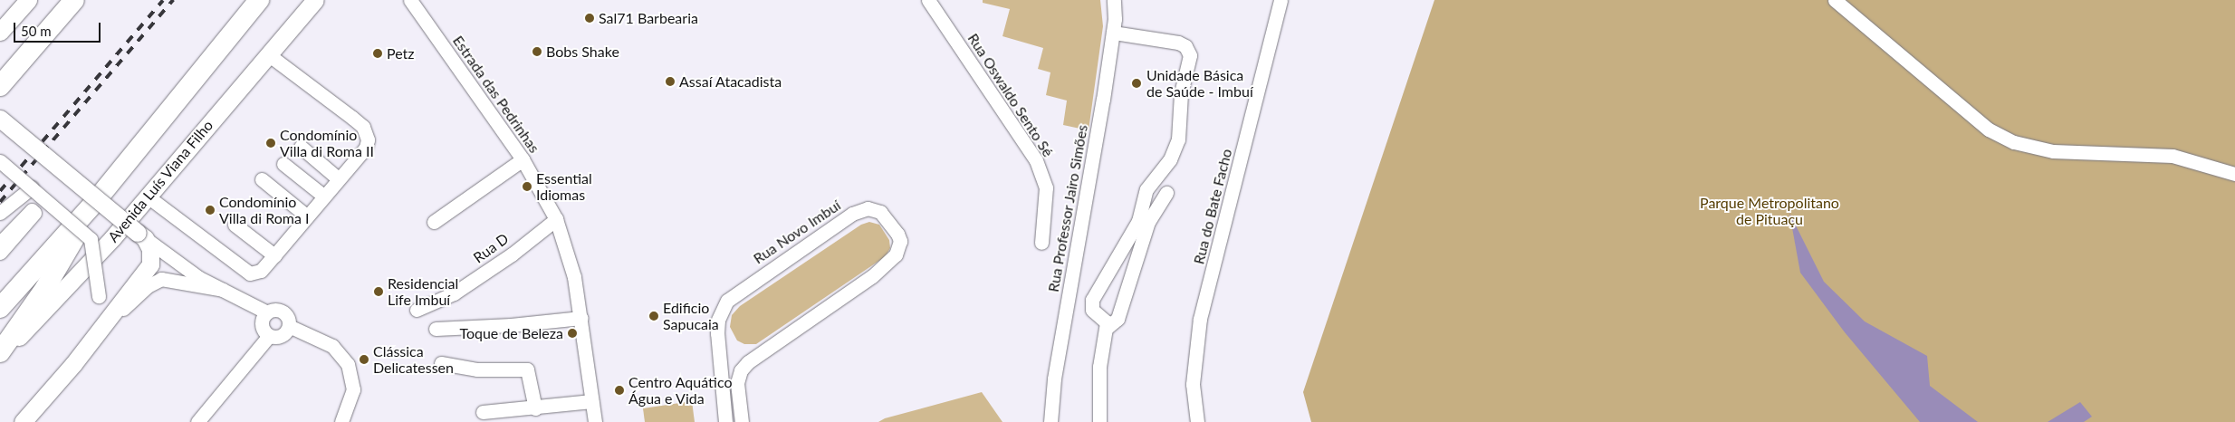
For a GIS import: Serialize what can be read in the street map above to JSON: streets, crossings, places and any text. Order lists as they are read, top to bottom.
{
  "streets": {
    "main road": ["Avenida Luís Viana Filho"],
    "street": [
      "Estrada das Pedrinhas",
      "Rua Oswaldo Sento Sé",
      "Rua do Bate Facho",
      "Rua Professor Jairo Simões",
      "Rua Novo Imbuí",
      "Rua D"
    ]
  },
  "crossings": [
    ["Estrada das Pedrinhas", "Rua D"]
  ],
  "parks": ["Parque Metropolitano de Pituaçu"],
  "places": [
    "Sal71 Barbearia",
    "Bobs Shake",
    "Petz",
    "Assaí Atacadista",
    "Unidade Básica de Saúde - Imbuí",
    "Condomínio Villa di Roma II",
    "Essential Idiomas",
    "Condomínio Villa di Roma I",
    "Residencial Life Imbuí",
    "Edificio Sapucaia",
    "Toque de Beleza",
    "Clássica Delicatessen",
    "Centro Aquático Água e Vida"
  ],
  "scale_bar": "50 m"
}
